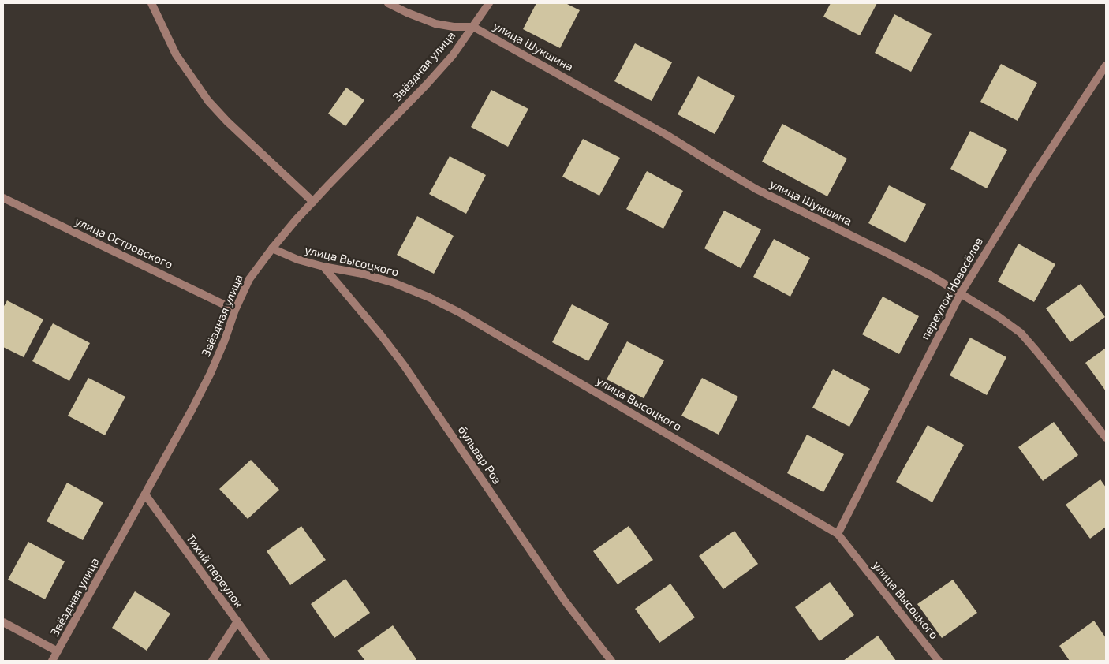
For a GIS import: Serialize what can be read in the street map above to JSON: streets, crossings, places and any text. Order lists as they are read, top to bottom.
{
  "streets": {
    "street": [
      "улица Шукшина",
      "Звёздная улица",
      "улица Островского",
      "улица Высоцкого",
      "переулок Новосёлов",
      "бульвар Роз",
      "Тихий переулок"
    ]
  },
  "crossings": [
    ["улица Шукшина", "Звёздная улица"],
    ["улица Шукшина", "переулок Новосёлов"],
    ["Звёздная улица", "улица Островского"],
    ["Звёздная улица", "улица Высоцкого"],
    ["Звёздная улица", "Тихий переулок"],
    ["улица Высоцкого", "переулок Новосёлов"],
    ["улица Высоцкого", "бульвар Роз"]
  ]
}
